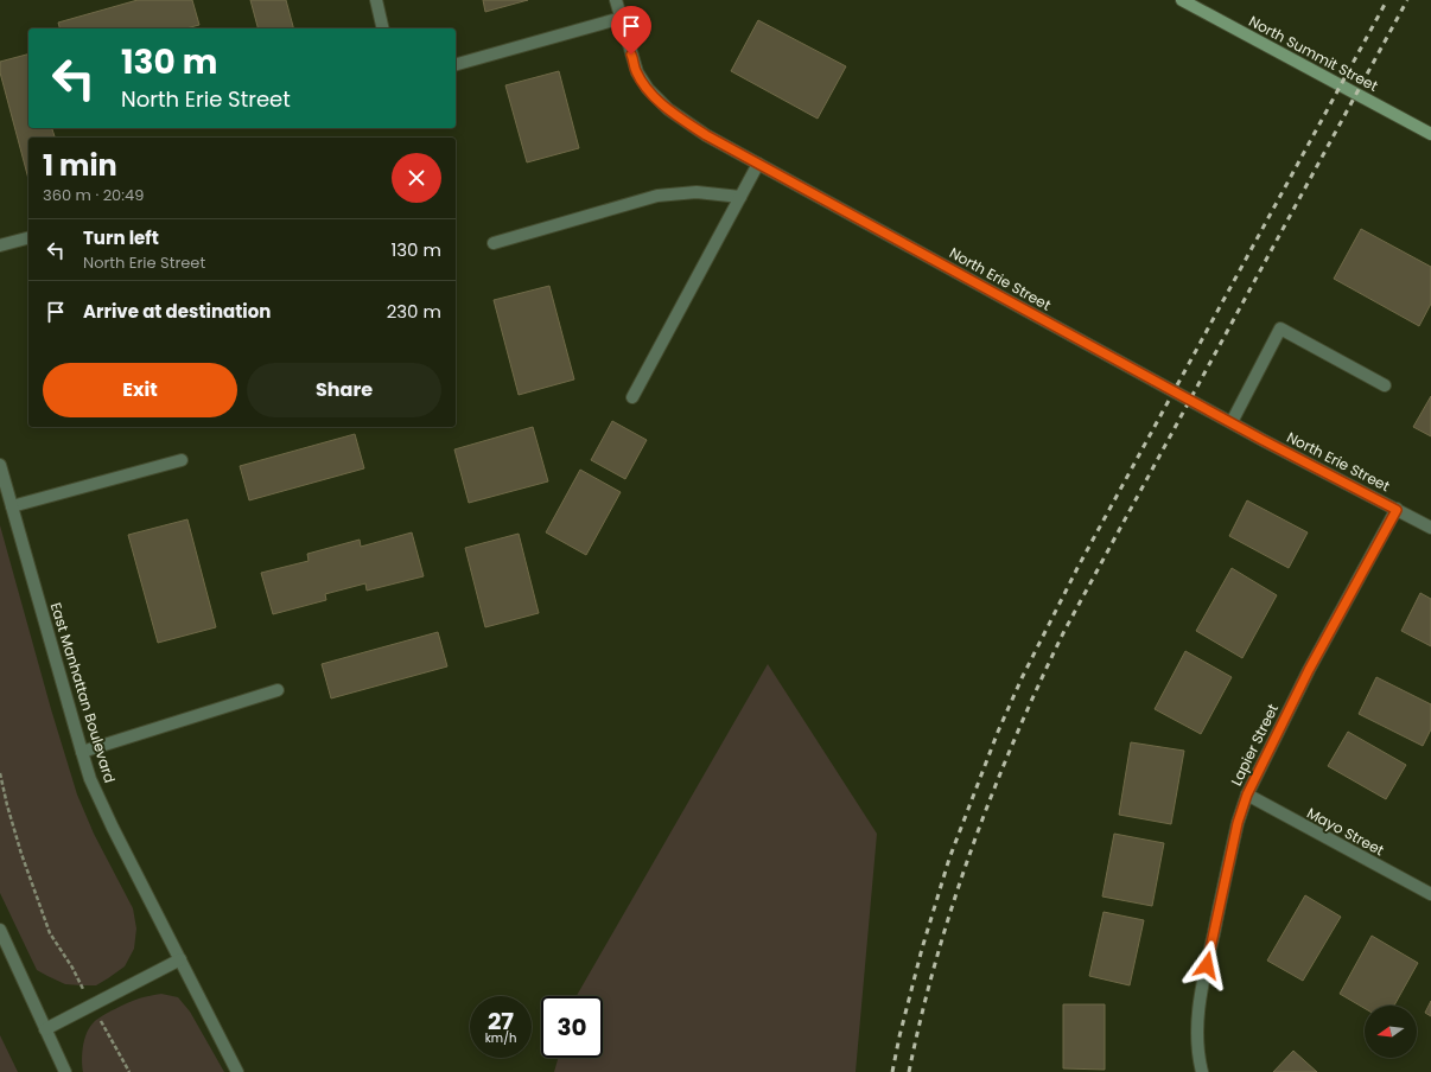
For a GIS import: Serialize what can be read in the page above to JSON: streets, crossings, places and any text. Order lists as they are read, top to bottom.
{
  "streets": {
    "main road": ["North Summit Street"],
    "street": [
      "North Erie Street",
      "East Manhattan Boulevard",
      "Lapier Street",
      "Mayo Street"
    ]
  },
  "crossings": [
    ["North Erie Street", "Lapier Street"],
    ["Lapier Street", "Mayo Street"]
  ],
  "north": "left",
  "page": {
    "turn": ["130 m", "North Erie Street"],
    "heading": ["1 min", "360 m · 20:49"],
    "list": [
      {
        "name": "Turn left",
        "note": "North Erie Street",
        "value": "130 m"
      },
      {
        "name": "Arrive at destination",
        "value": "230 m"
      }
    ],
    "buttons": ["Exit", "Share"],
    "speed": "27 km/h",
    "limit": "30"
  }
}
